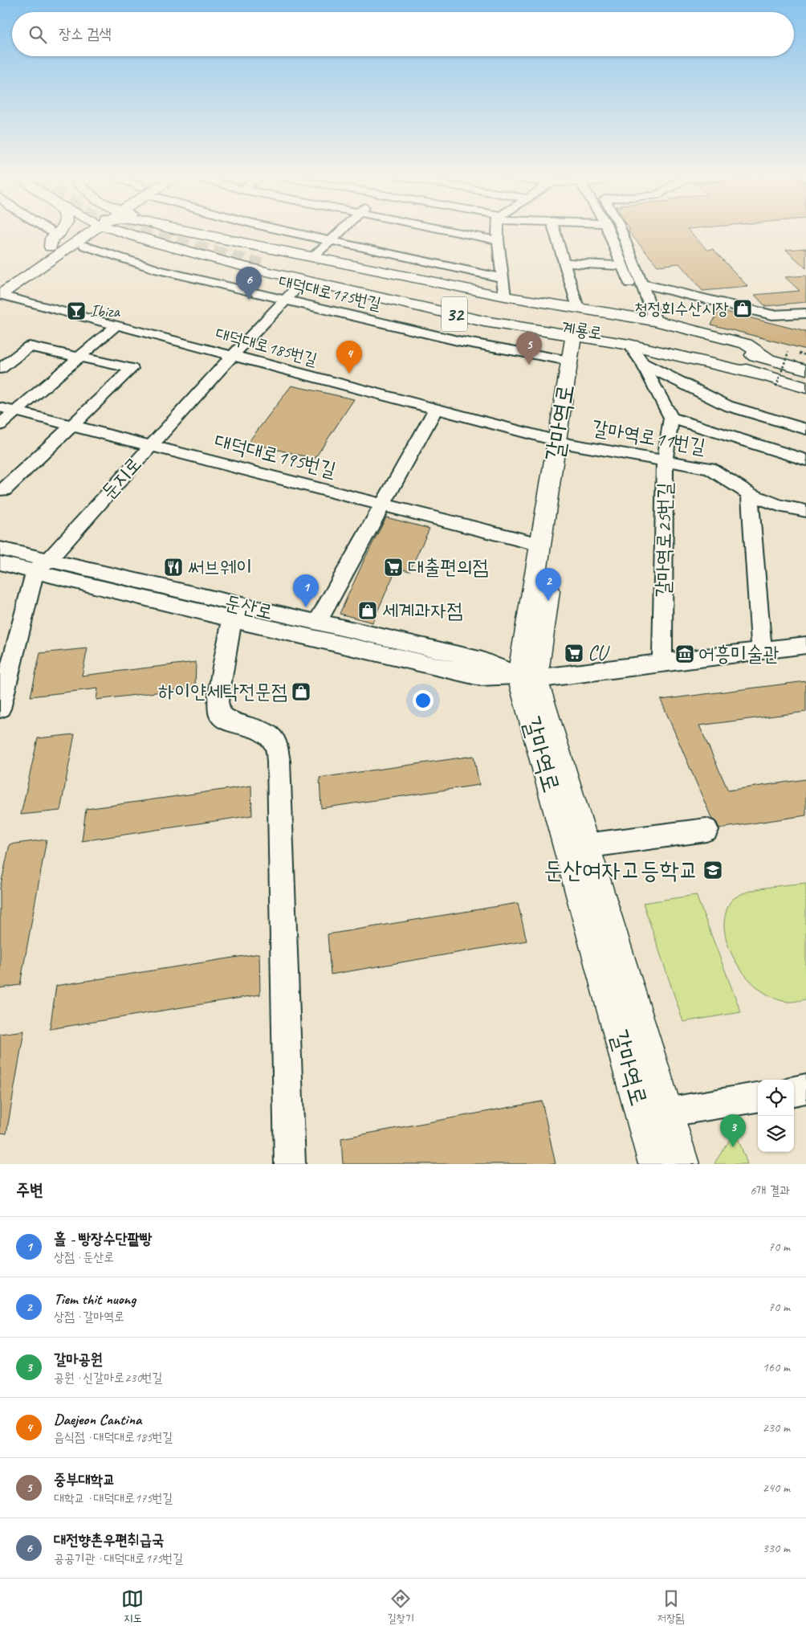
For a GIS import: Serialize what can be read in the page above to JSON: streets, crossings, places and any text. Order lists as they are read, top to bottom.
{
  "streets": {
    "main road": ["32", "계룡로", "갈마역로"],
    "street": [
      "대덕대로175번길",
      "대덕대로185번길",
      "갈마역로11번길",
      "대덕대로195번길",
      "둔지로",
      "갈마역로25번길",
      "둔산로"
    ]
  },
  "crossings": [
    ["대덕대로175번길", "갈마역로"],
    ["대덕대로175번길", "둔지로"],
    ["32", "계룡로"],
    ["32", "갈마역로"],
    ["32", "둔지로"],
    ["대덕대로185번길", "갈마역로"],
    ["대덕대로185번길", "갈마역로11번길"],
    ["대덕대로185번길", "둔지로"],
    ["갈마역로", "갈마역로11번길"],
    ["갈마역로", "대덕대로195번길"],
    ["갈마역로", "둔산로"],
    ["갈마역로11번길", "갈마역로25번길"],
    ["대덕대로195번길", "둔지로"],
    ["둔지로", "둔산로"]
  ],
  "places": {
    "shop": ["청정회수산시장", "세계과자점", "하이얀세탁전문점"],
    "bar": ["Ibiza"],
    "restaurant": ["써브웨이"],
    "supermarket": ["대출편의점", "CU"],
    "museum": ["어흥미술관"],
    "school or university": ["둔산여자고등학교"]
  },
  "page": {
    "search": "장소 검색",
    "pins": [
      "6",
      "5",
      "4",
      "2",
      "1",
      "3"
    ],
    "heading": ["주변", "6개 결과"],
    "list": [
      {
        "mark": "1",
        "name": "홀 - 빵장수단팥빵",
        "note": "상점 · 둔산로",
        "value": "70 m"
      },
      {
        "mark": "2",
        "name": "Tiem thit nuong",
        "note": "상점 · 갈마역로",
        "value": "70 m"
      },
      {
        "mark": "3",
        "name": "갈마공원",
        "note": "공원 · 신갈마로230번길",
        "value": "160 m"
      },
      {
        "mark": "4",
        "name": "Daejeon Cantina",
        "note": "음식점 · 대덕대로185번길",
        "value": "230 m"
      },
      {
        "mark": "5",
        "name": "중부대학교",
        "note": "대학교 · 대덕대로175번길",
        "value": "240 m"
      },
      {
        "mark": "6",
        "name": "대전향촌우편취급국",
        "note": "공공기관 · 대덕대로175번길",
        "value": "330 m"
      }
    ],
    "nav": ["지도", "길찾기", "저장됨"]
  }
}
